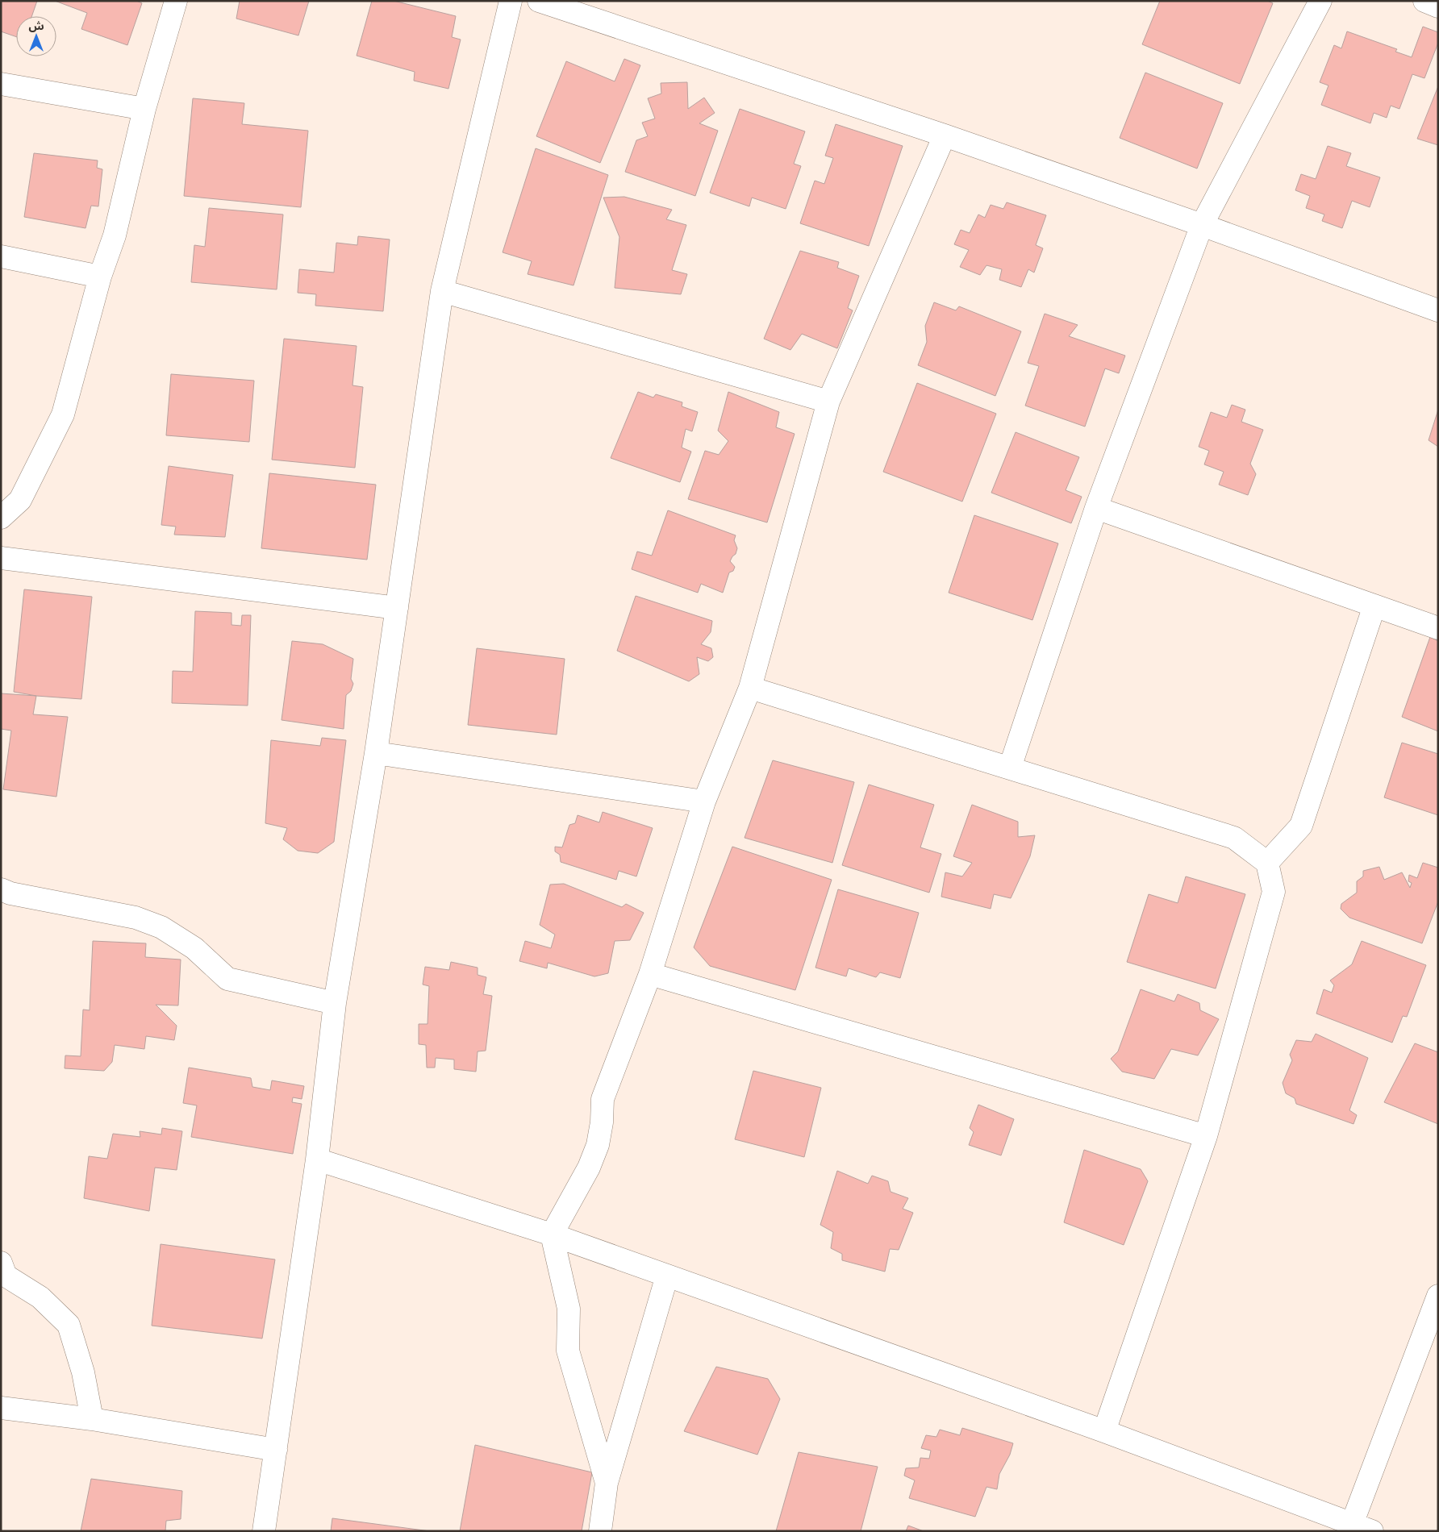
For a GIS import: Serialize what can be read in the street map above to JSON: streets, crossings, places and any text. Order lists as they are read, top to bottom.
{
  "north": "top"
}
